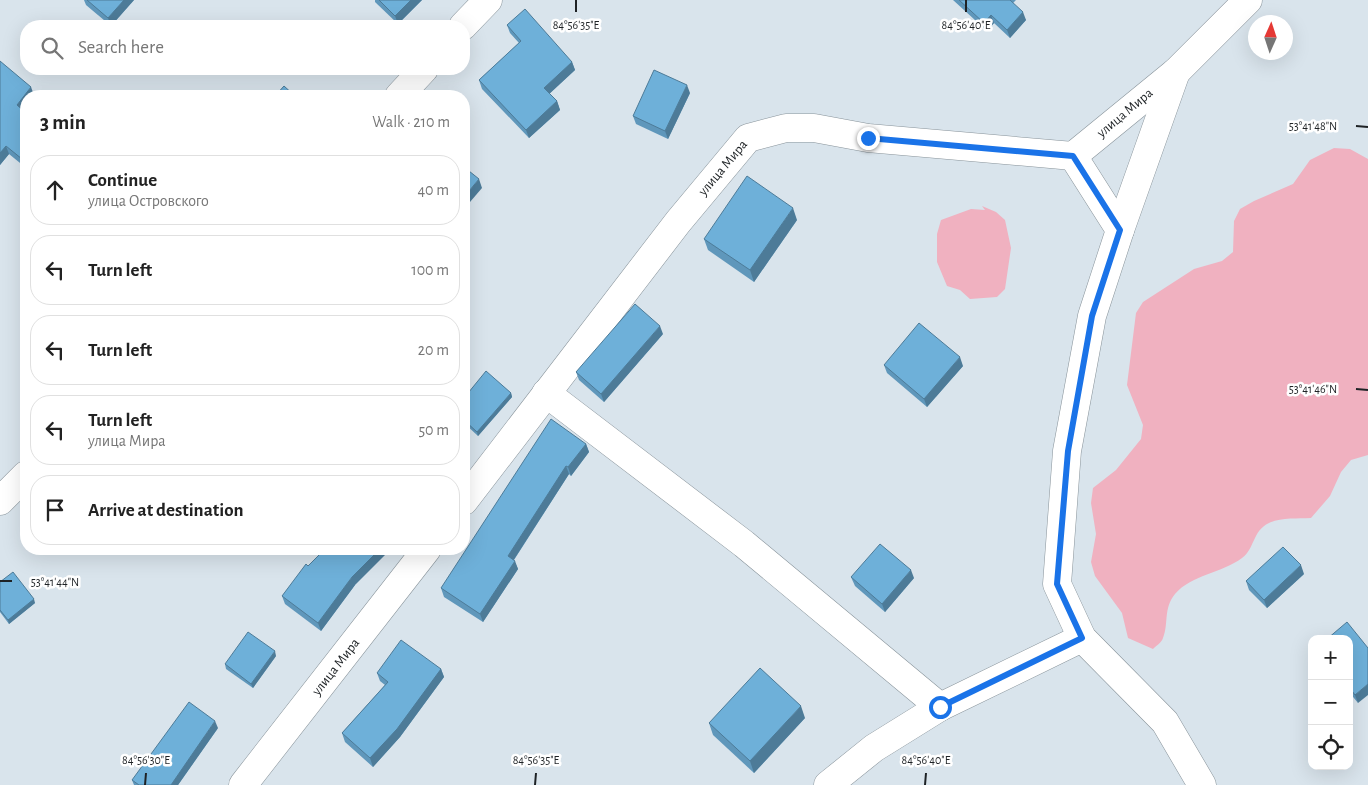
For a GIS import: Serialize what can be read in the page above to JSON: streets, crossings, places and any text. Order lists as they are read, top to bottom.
{
  "streets": {
    "street": ["улица Мира"]
  },
  "north": "top",
  "page": {
    "search": "Search here",
    "heading": ["3 min", "Walk · 210 m"],
    "list": [
      ["Continue", "улица Островского", "40 m"],
      ["Turn left", "100 m"],
      ["Turn left", "20 m"],
      ["Turn left", "улица Мира", "50 m"],
      "Arrive at destination"
    ],
    "map_buttons": ["+", "−"]
  },
  "coordinates": [
    "84°56'35\"E",
    "84°56'40\"E",
    "53°41'48\"N",
    "53°41'46\"N",
    "53°41'44\"N",
    "84°56'30\"E"
  ]
}
